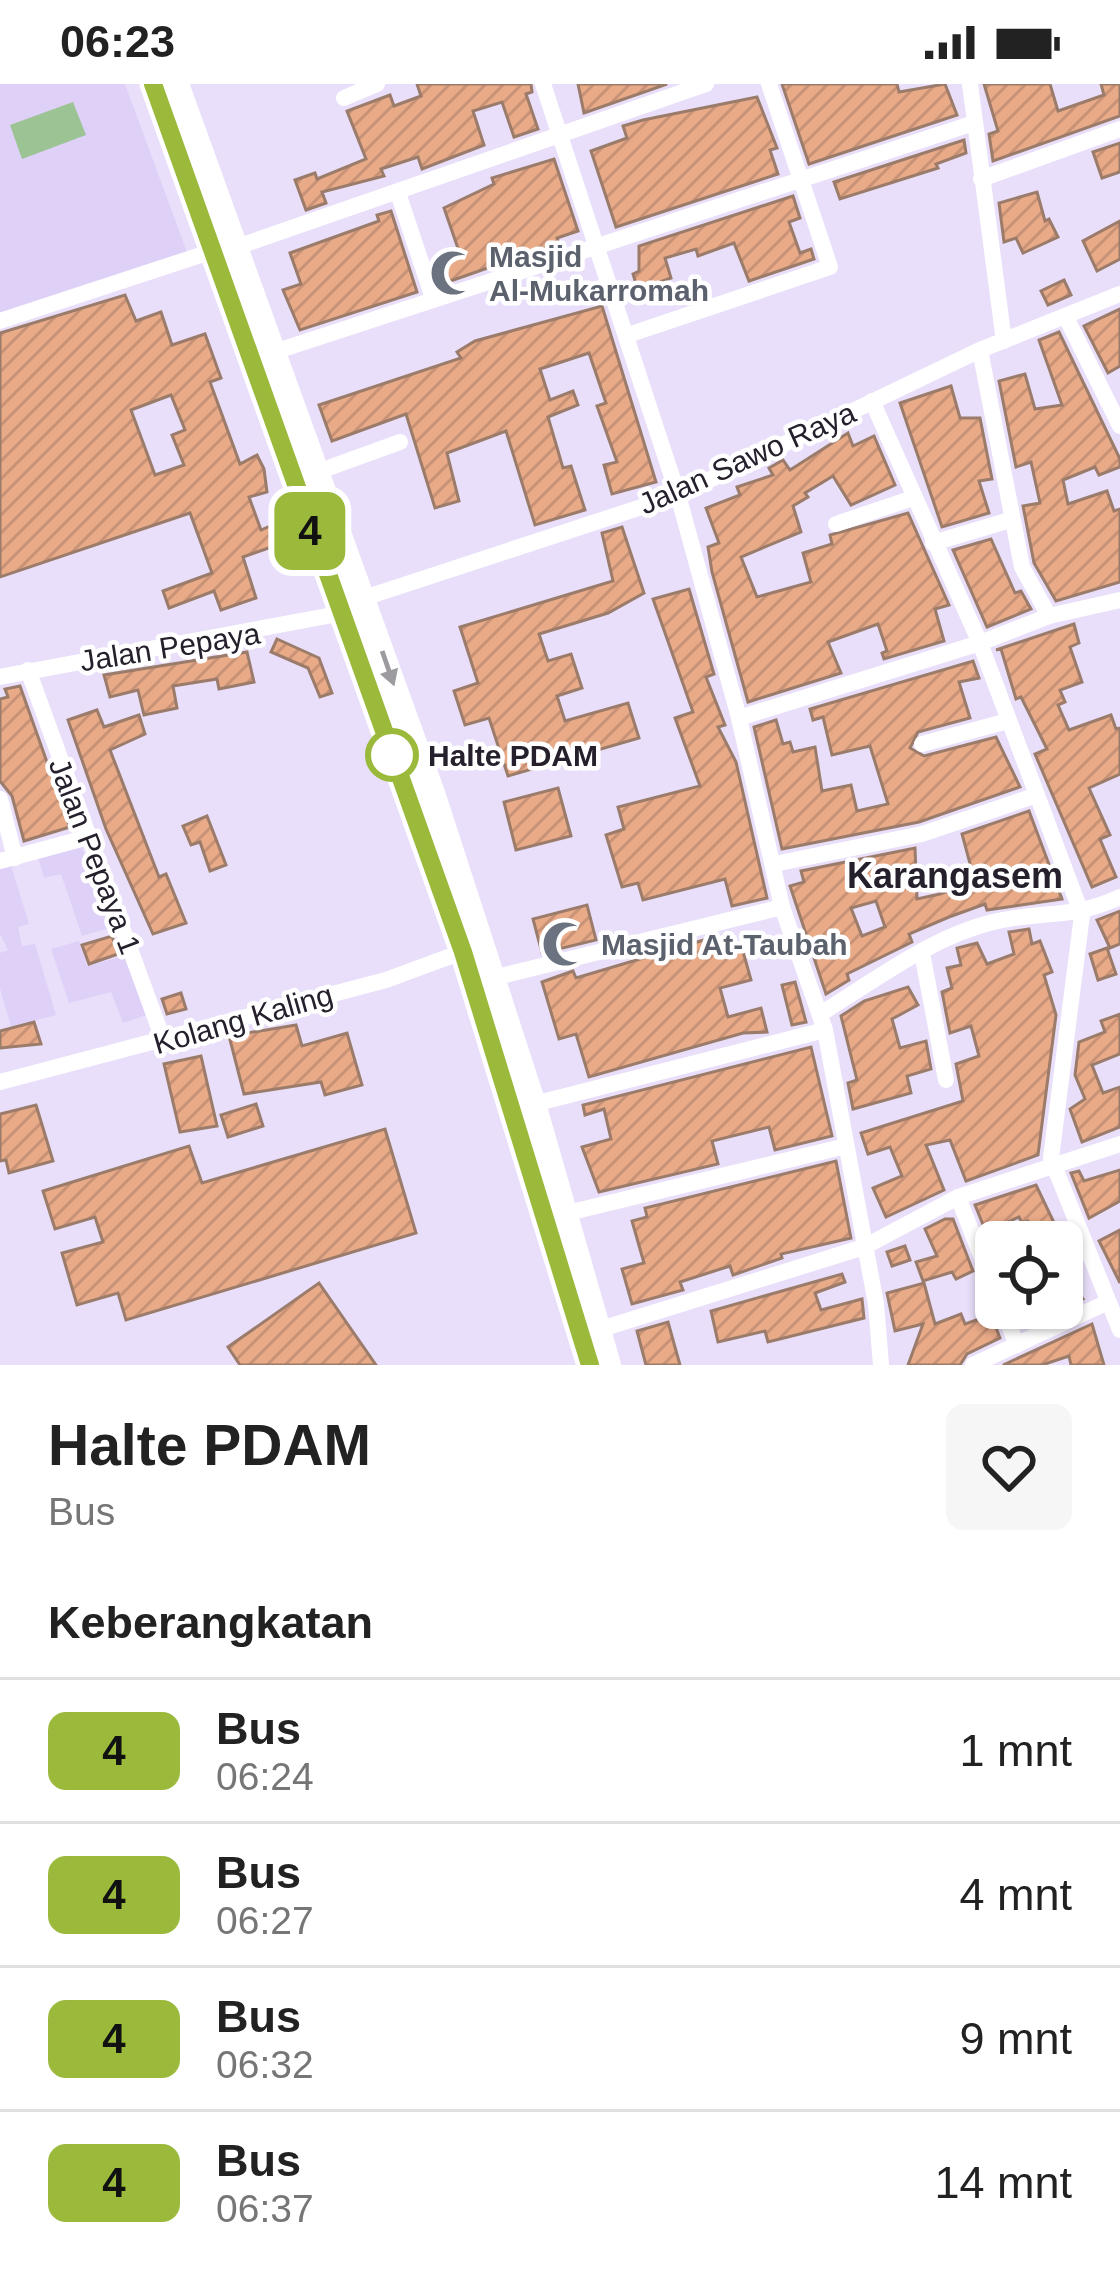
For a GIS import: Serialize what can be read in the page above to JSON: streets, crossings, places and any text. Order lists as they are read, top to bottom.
{
  "streets": {
    "street": [
      "Jalan Sawo Raya",
      "Jalan Pepaya",
      "Jalan Pepaya 1",
      "Kolang Kaling"
    ]
  },
  "crossings": [
    ["Jalan Pepaya", "Jalan Pepaya 1"],
    ["Jalan Pepaya 1", "Kolang Kaling"]
  ],
  "districts": ["Karangasem"],
  "places": {
    "mosque": ["Masjid Al-Mukarromah", "Masjid At-Taubah"],
    "other": ["Halte PDAM"]
  },
  "lines": ["bus line 4"],
  "page": {
    "status": "06:23",
    "on_map": "4",
    "heading": [
      ["Halte PDAM", "Bus"],
      "Keberangkatan"
    ],
    "list": [
      {
        "mark": "4",
        "name": "Bus",
        "note": "06:24",
        "value": "1 mnt"
      },
      {
        "mark": "4",
        "name": "Bus",
        "note": "06:27",
        "value": "4 mnt"
      },
      {
        "mark": "4",
        "name": "Bus",
        "note": "06:32",
        "value": "9 mnt"
      },
      {
        "mark": "4",
        "name": "Bus",
        "note": "06:37",
        "value": "14 mnt"
      }
    ]
  }
}
